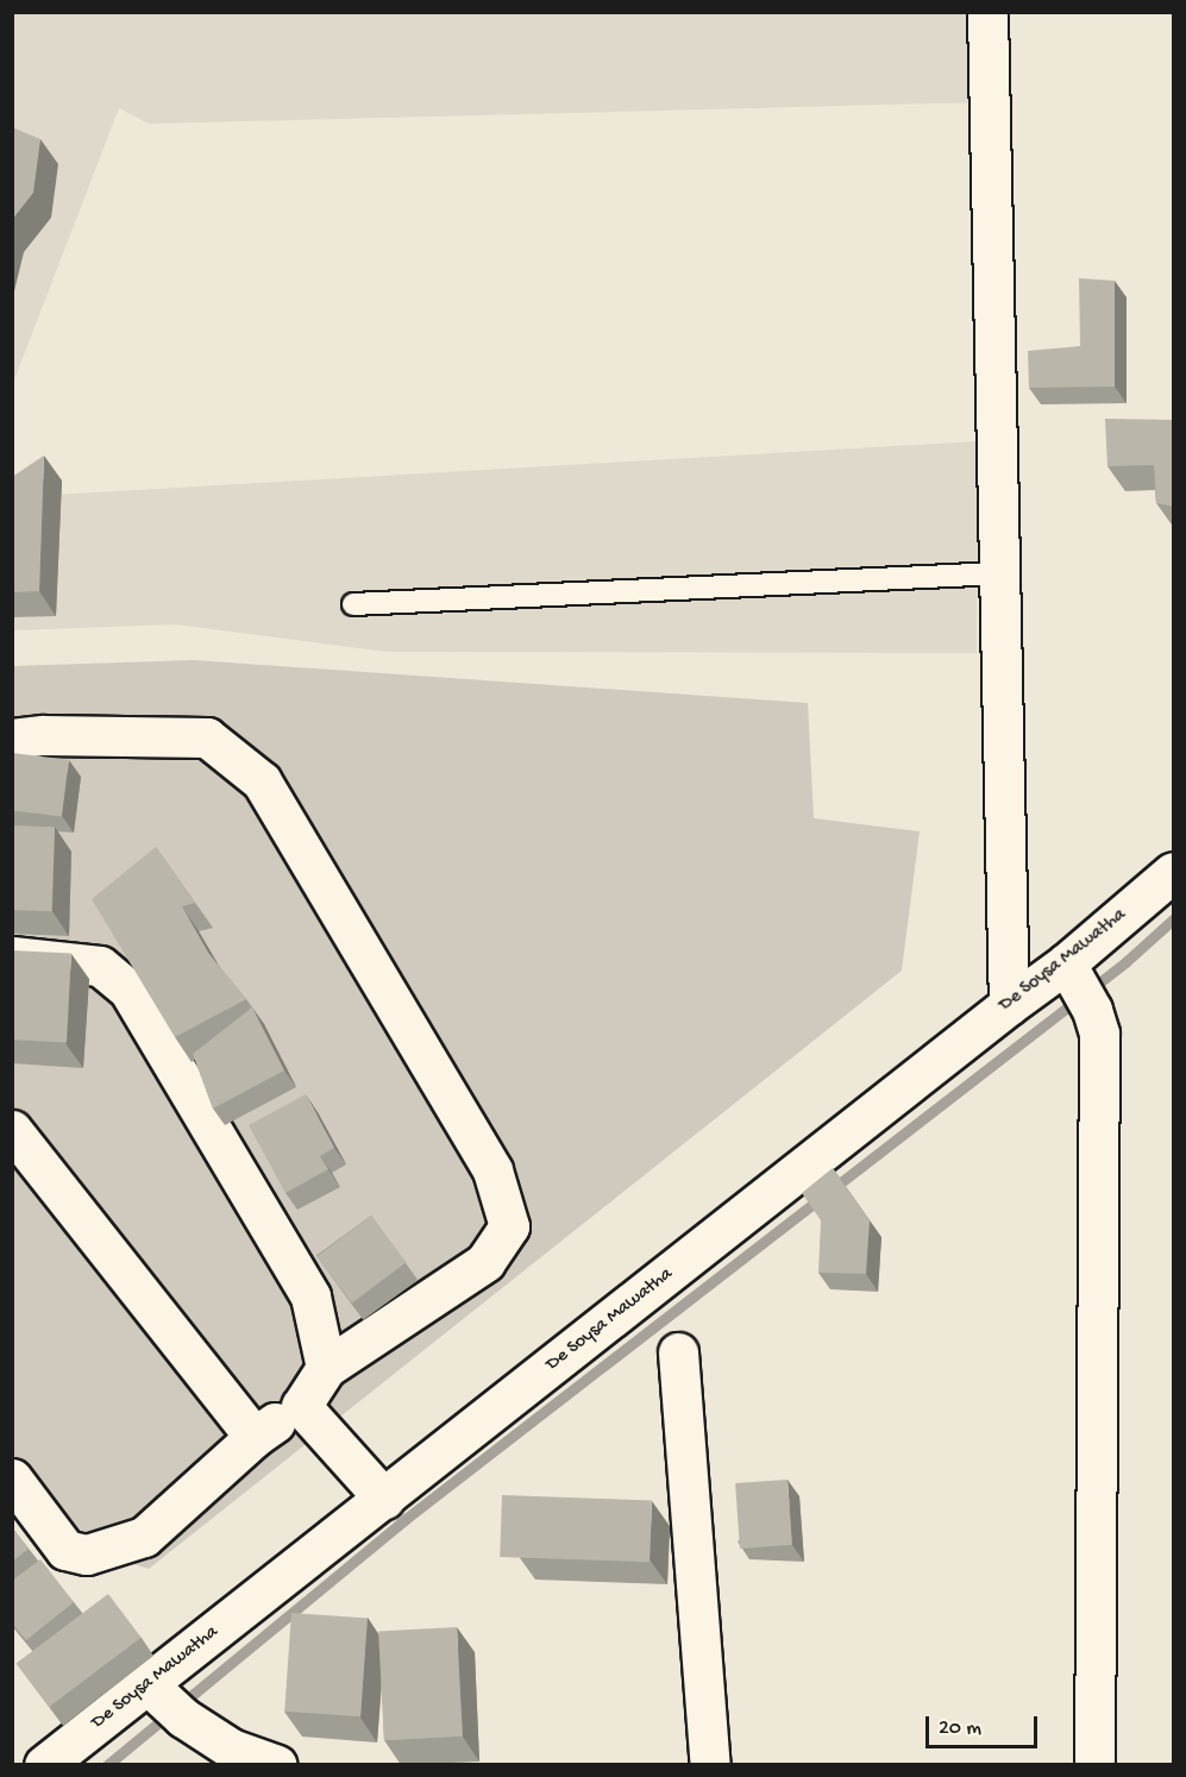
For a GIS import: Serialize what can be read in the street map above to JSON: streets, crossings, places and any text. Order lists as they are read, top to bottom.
{
  "streets": {
    "street": ["De Soysa Mawatha"]
  },
  "scale_bar": "20 m"
}
